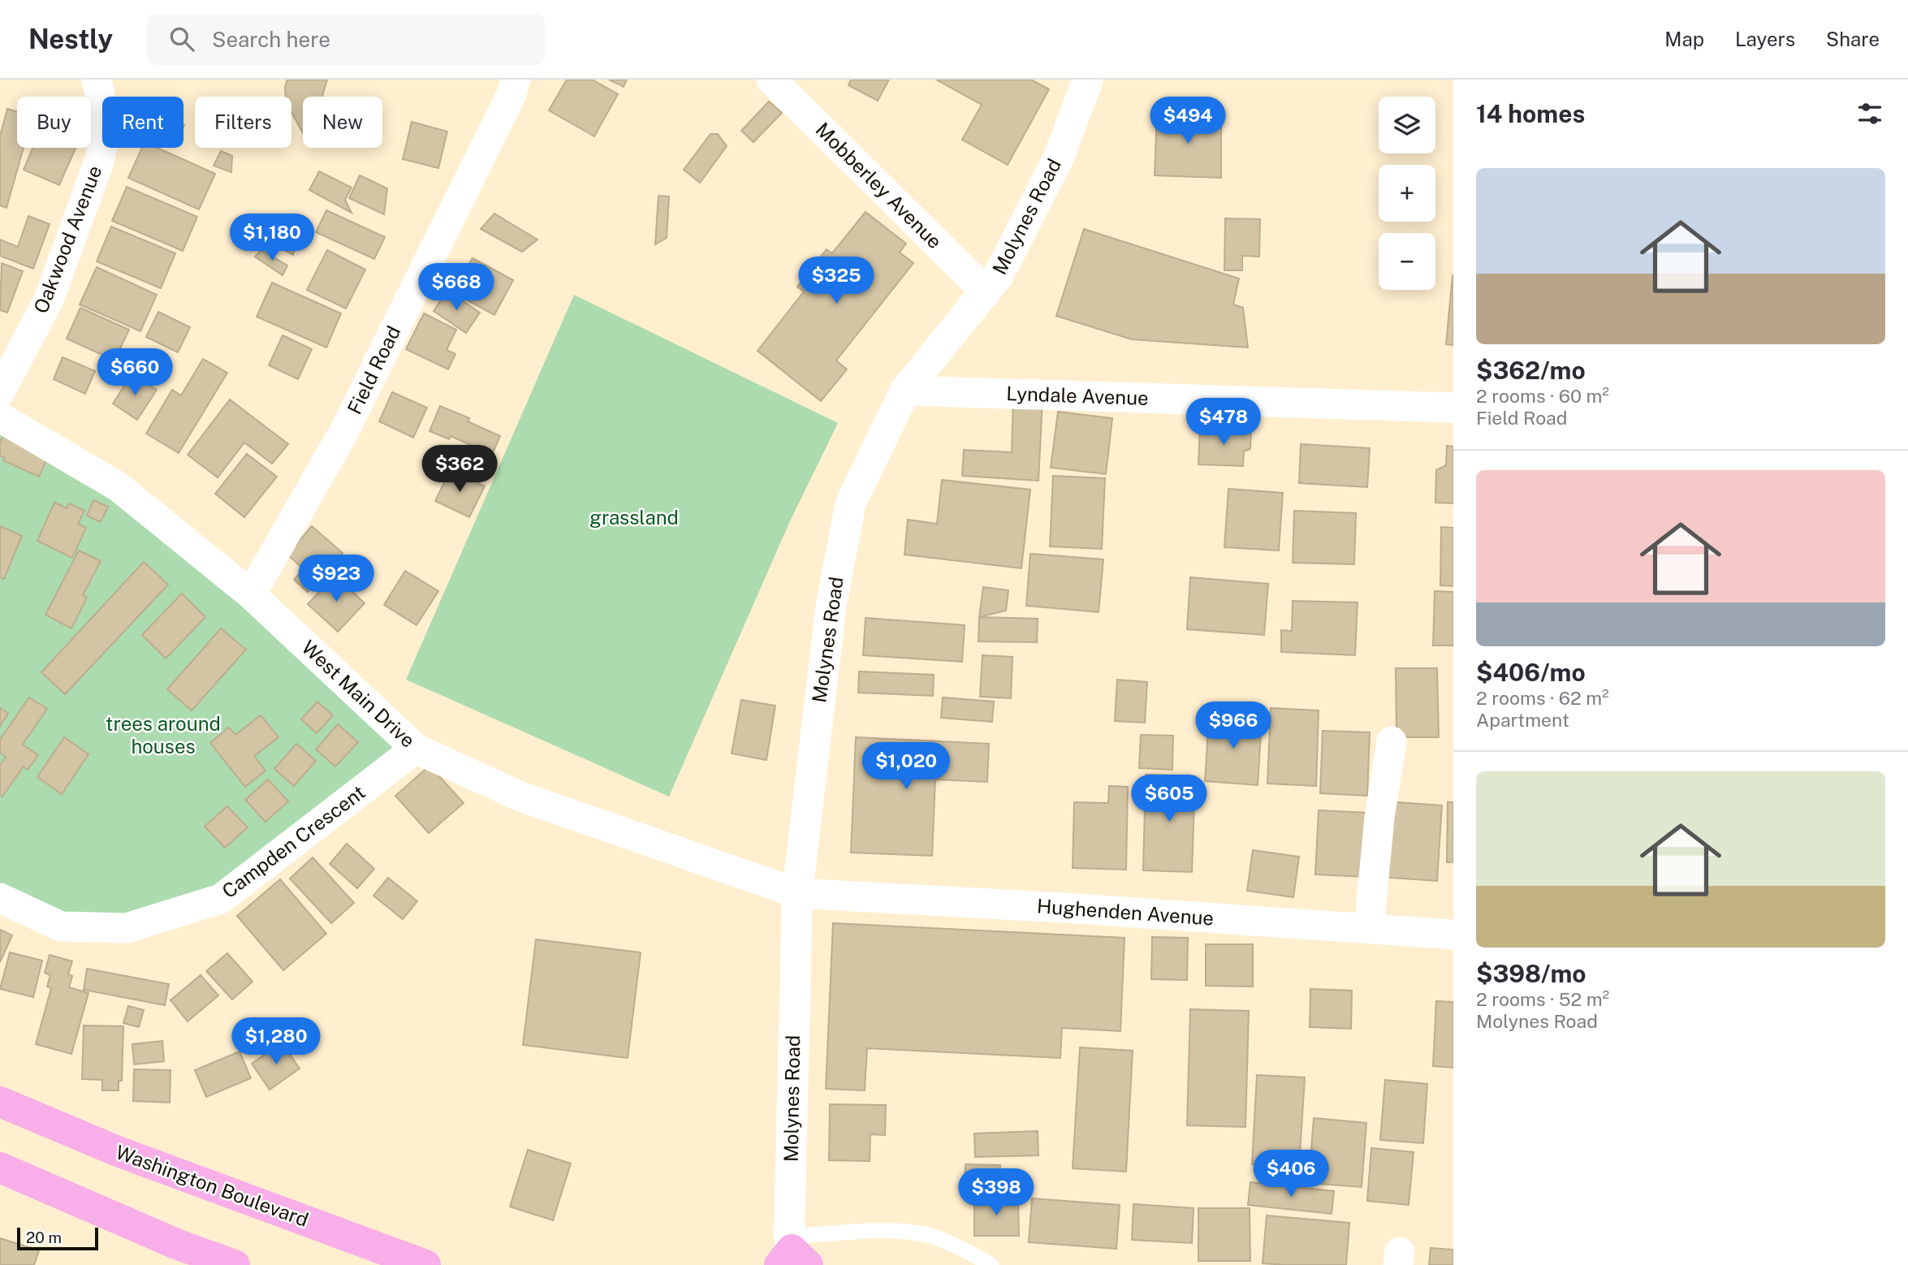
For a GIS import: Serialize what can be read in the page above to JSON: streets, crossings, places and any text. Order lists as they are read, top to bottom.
{
  "streets": {
    "highway": ["Washington Boulevard"],
    "main road": ["Molynes Road"],
    "street": [
      "Mobberley Avenue",
      "Oakwood Avenue",
      "Field Road",
      "Lyndale Avenue",
      "West Main Drive",
      "Campden Crescent",
      "Hughenden Avenue"
    ]
  },
  "crossings": [
    ["Mobberley Avenue", "Molynes Road"],
    ["Molynes Road", "Lyndale Avenue"],
    ["Molynes Road", "West Main Drive"],
    ["Molynes Road", "Hughenden Avenue"],
    ["Field Road", "West Main Drive"],
    ["West Main Drive", "Campden Crescent"],
    ["West Main Drive", "Hughenden Avenue"]
  ],
  "parks": ["grassland", "trees around houses"],
  "scale_bar": "20 m",
  "page": {
    "header": "Nestly",
    "search": "Search here",
    "nav": ["Map", "Layers", "Share"],
    "heading": "14 homes",
    "map_buttons": ["+", "−"],
    "price": [
      "$494",
      "$1,180",
      "$325",
      "$668",
      "$660",
      "$478",
      "$362",
      "$923",
      "$966",
      "$1,020",
      "$605",
      "$1,280",
      "$406",
      "$398"
    ],
    "chip": [
      "Buy",
      "Rent",
      "Filters",
      "New"
    ],
    "list": [
      {
        "name": "$362/mo",
        "note": "2 rooms · 60 m² · Field Road"
      },
      {
        "name": "$406/mo",
        "note": "2 rooms · 62 m² · Apartment"
      },
      {
        "name": "$398/mo",
        "note": "2 rooms · 52 m² · Molynes Road"
      }
    ],
    "scale": "20 m"
  }
}
